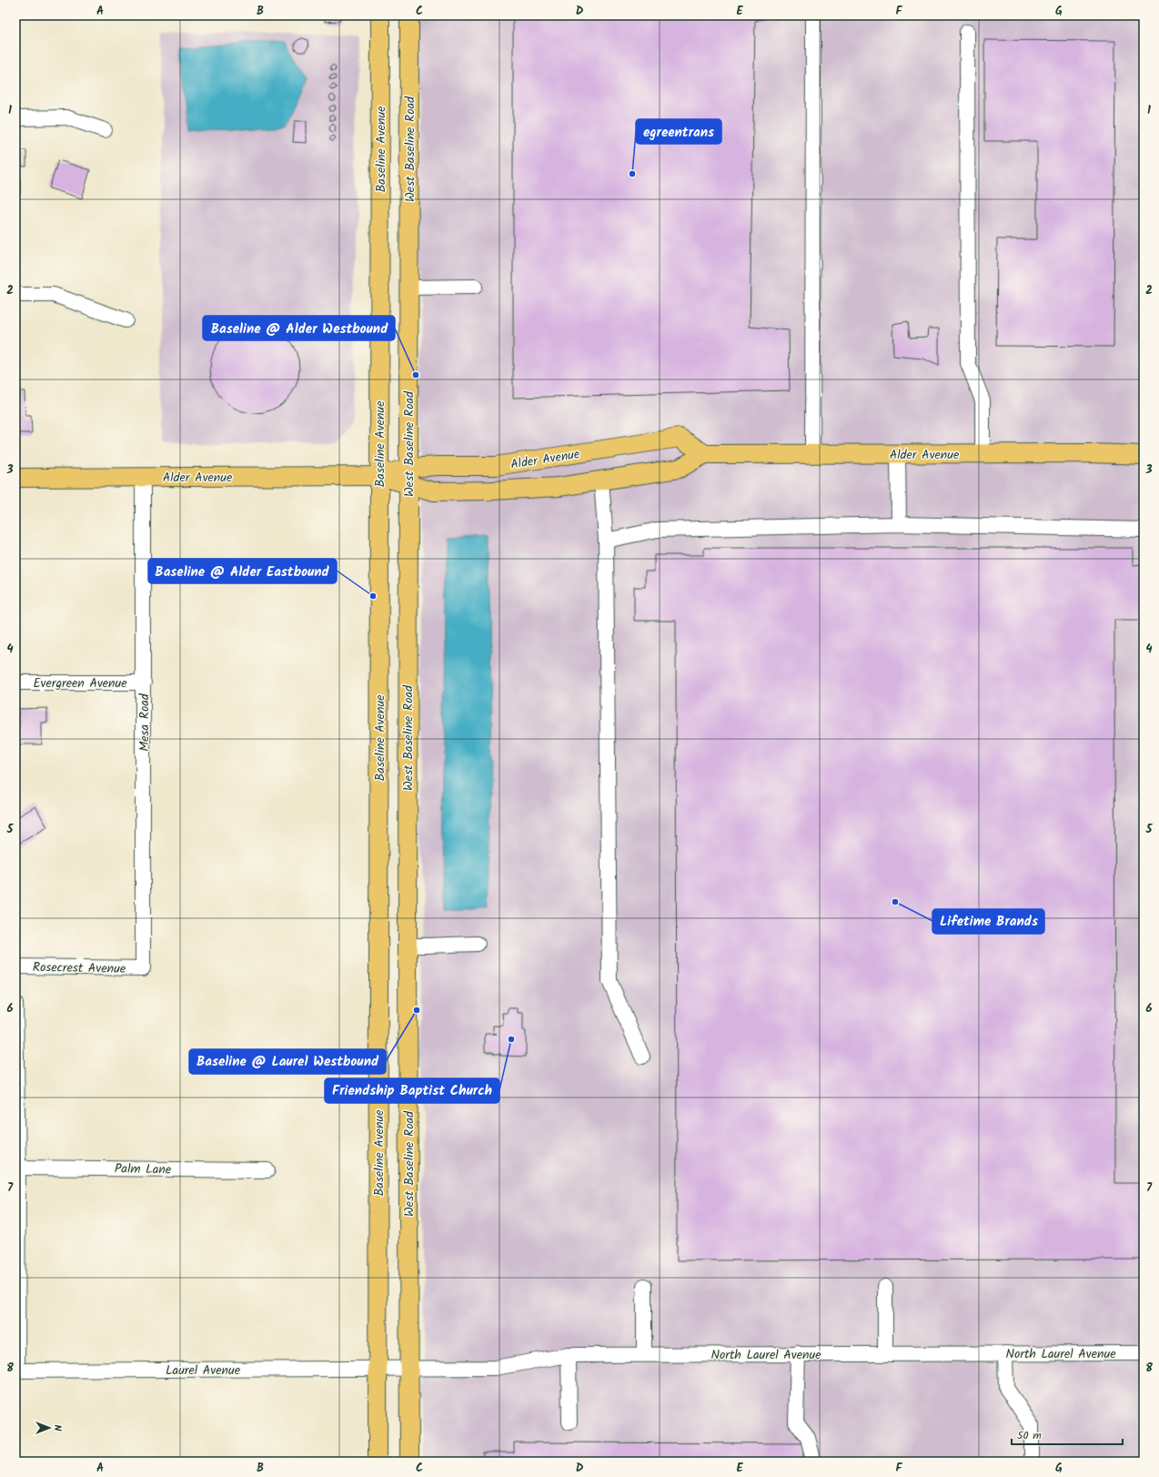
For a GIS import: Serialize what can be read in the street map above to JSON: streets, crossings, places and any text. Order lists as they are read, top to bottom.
{
  "streets": {
    "main road": ["Baseline Avenue", "West Baseline Road", "Alder Avenue"],
    "street": [
      "Evergreen Avenue",
      "Mesa Road",
      "Rosecrest Avenue",
      "Palm Lane",
      "North Laurel Avenue",
      "Laurel Avenue"
    ]
  },
  "crossings": [
    ["Baseline Avenue", "Alder Avenue"],
    ["Baseline Avenue", "North Laurel Avenue"],
    ["Baseline Avenue", "Laurel Avenue"],
    ["West Baseline Road", "Alder Avenue"],
    ["West Baseline Road", "North Laurel Avenue"],
    ["Alder Avenue", "Mesa Road"],
    ["Evergreen Avenue", "Mesa Road"],
    ["Mesa Road", "Rosecrest Avenue"],
    ["North Laurel Avenue", "Laurel Avenue"]
  ],
  "places": [
    "egreentrans",
    "Baseline @ Alder Westbound",
    "Baseline @ Alder Eastbound",
    "Lifetime Brands",
    "Baseline @ Laurel Westbound",
    "Friendship Baptist Church"
  ],
  "scale_bar": "50 m",
  "north": "right",
  "grid": {
    "columns": [
      "A",
      "B",
      "C",
      "D",
      "E",
      "F",
      "G"
    ],
    "rows": [
      "1",
      "2",
      "3",
      "4",
      "5",
      "6",
      "7",
      "8"
    ]
  }
}
